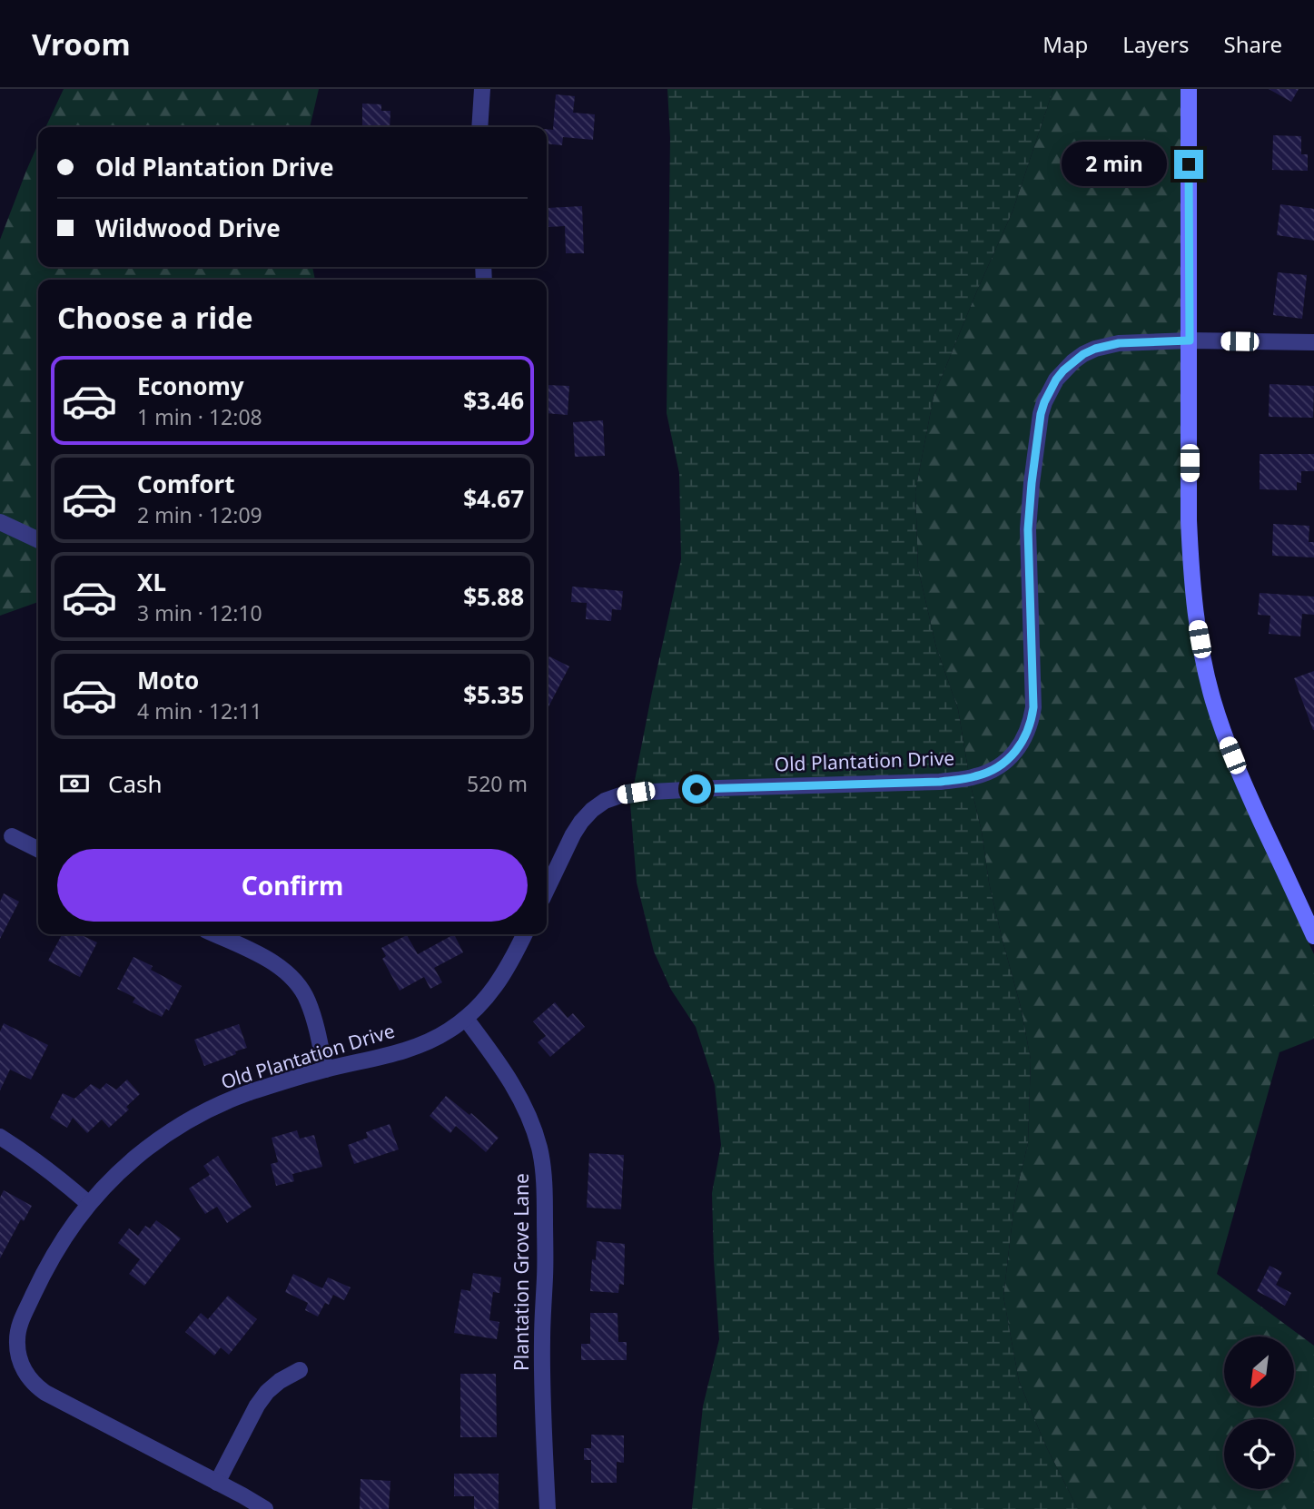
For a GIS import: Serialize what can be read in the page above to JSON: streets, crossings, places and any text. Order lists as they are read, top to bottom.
{
  "streets": {
    "street": ["Old Plantation Drive", "Plantation Grove Lane"]
  },
  "crossings": [
    ["Old Plantation Drive", "Plantation Grove Lane"]
  ],
  "north": "bottom left",
  "page": {
    "header": "Vroom",
    "nav": ["Map", "Layers", "Share"],
    "banner": ["Old Plantation Drive", "Wildwood Drive"],
    "bubble": "2 min",
    "heading": "Choose a ride",
    "list": [
      {
        "name": "Economy",
        "note": "1 min · 12:08",
        "value": "$3.46"
      },
      {
        "name": "Comfort",
        "note": "2 min · 12:09",
        "value": "$4.67"
      },
      {
        "name": "XL",
        "note": "3 min · 12:10",
        "value": "$5.88"
      },
      {
        "name": "Moto",
        "note": "4 min · 12:11",
        "value": "$5.35"
      }
    ],
    "pay": ["Cash", "520 m"],
    "buttons": "Confirm"
  }
}
